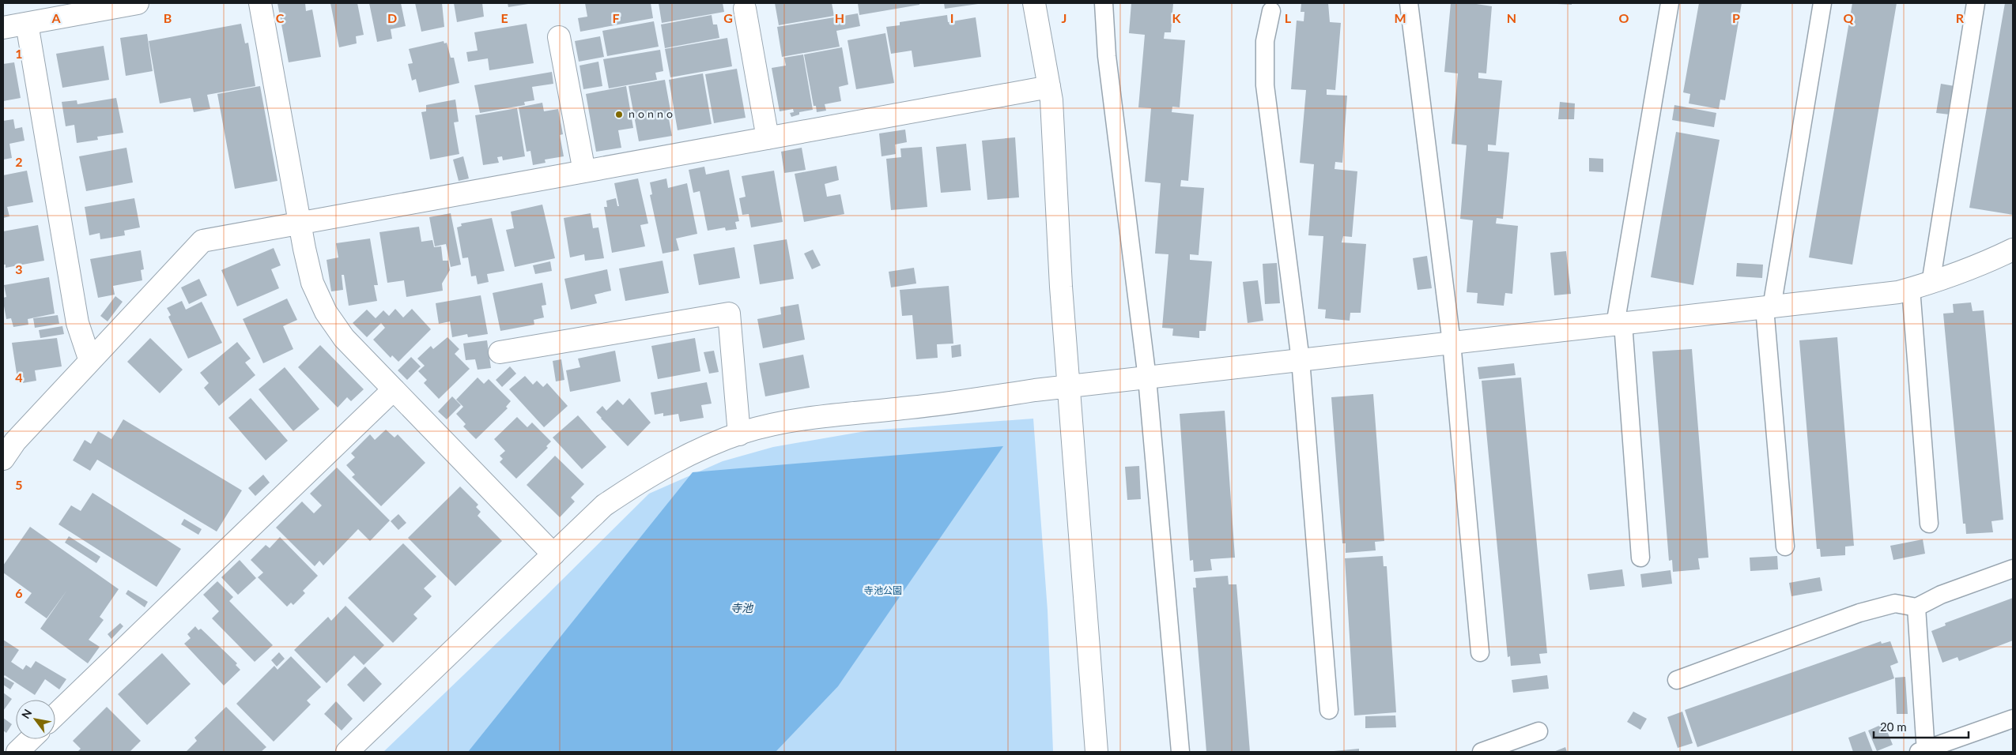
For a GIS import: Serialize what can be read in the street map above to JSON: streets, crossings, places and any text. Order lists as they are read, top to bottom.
{
  "water": ["寺池"],
  "parks": ["寺池公園"],
  "places": ["ｎｏｎｎｏ"],
  "scale_bar": "20 m",
  "north": "top left",
  "grid": {
    "columns": [
      "A",
      "B",
      "C",
      "D",
      "E",
      "F",
      "G",
      "H",
      "I",
      "J",
      "K",
      "L",
      "M",
      "N",
      "O",
      "P",
      "Q",
      "R"
    ],
    "rows": [
      "1",
      "2",
      "3",
      "4",
      "5",
      "6"
    ]
  }
}
